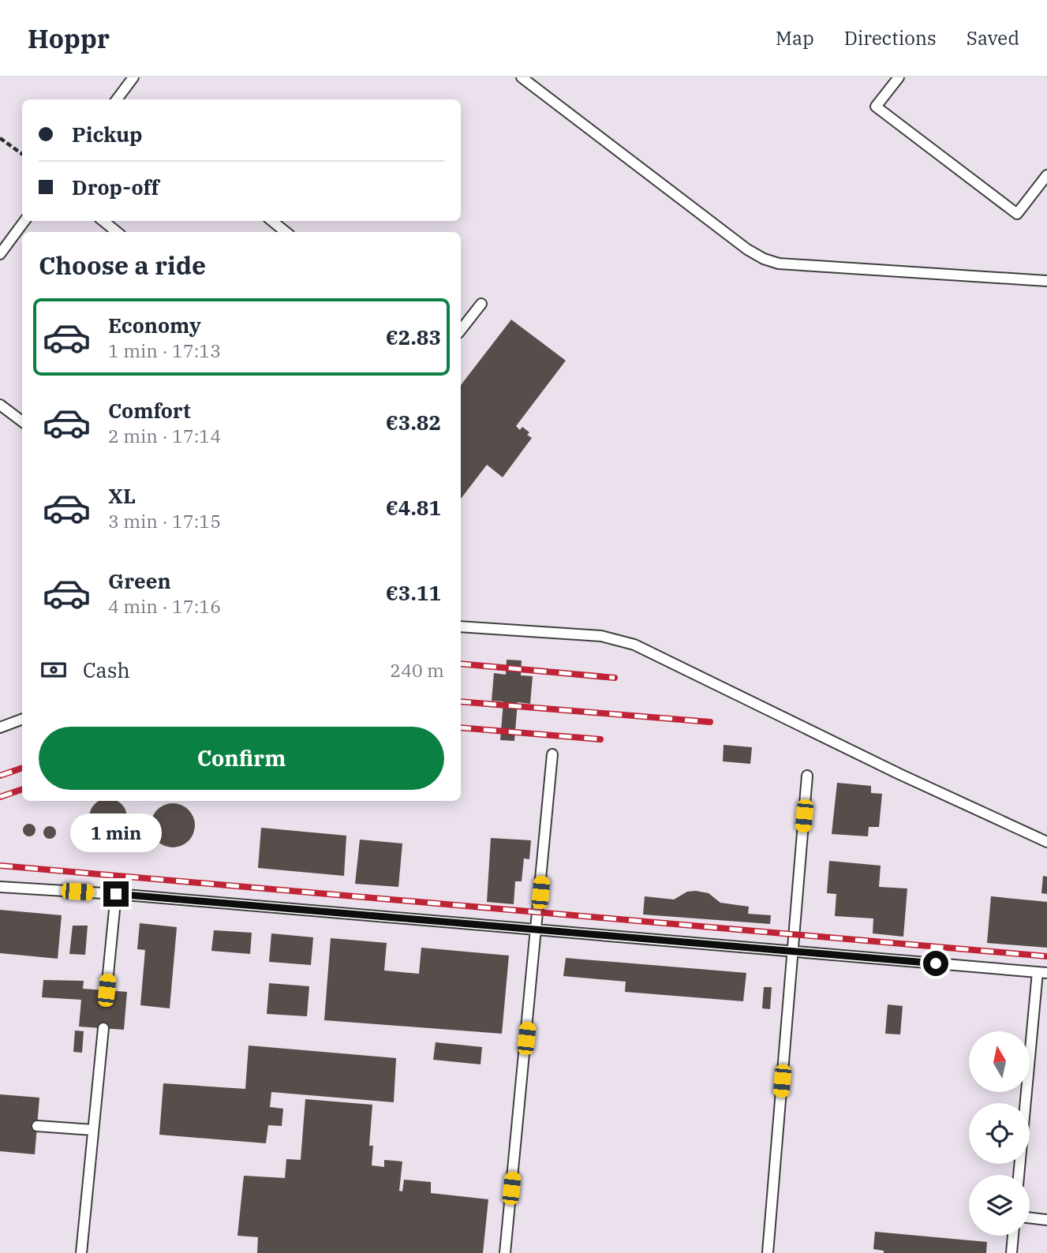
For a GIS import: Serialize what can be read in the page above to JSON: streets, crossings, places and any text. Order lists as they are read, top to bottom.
{
  "north": "top",
  "page": {
    "header": "Hoppr",
    "nav": ["Map", "Directions", "Saved"],
    "banner": ["Pickup", "Drop-off"],
    "heading": "Choose a ride",
    "list": [
      {
        "name": "Economy",
        "note": "1 min · 17:13",
        "value": "€2.83"
      },
      {
        "name": "Comfort",
        "note": "2 min · 17:14",
        "value": "€3.82"
      },
      {
        "name": "XL",
        "note": "3 min · 17:15",
        "value": "€4.81"
      },
      {
        "name": "Green",
        "note": "4 min · 17:16",
        "value": "€3.11"
      }
    ],
    "pay": ["Cash", "240 m"],
    "buttons": "Confirm",
    "bubble": "1 min"
  }
}
